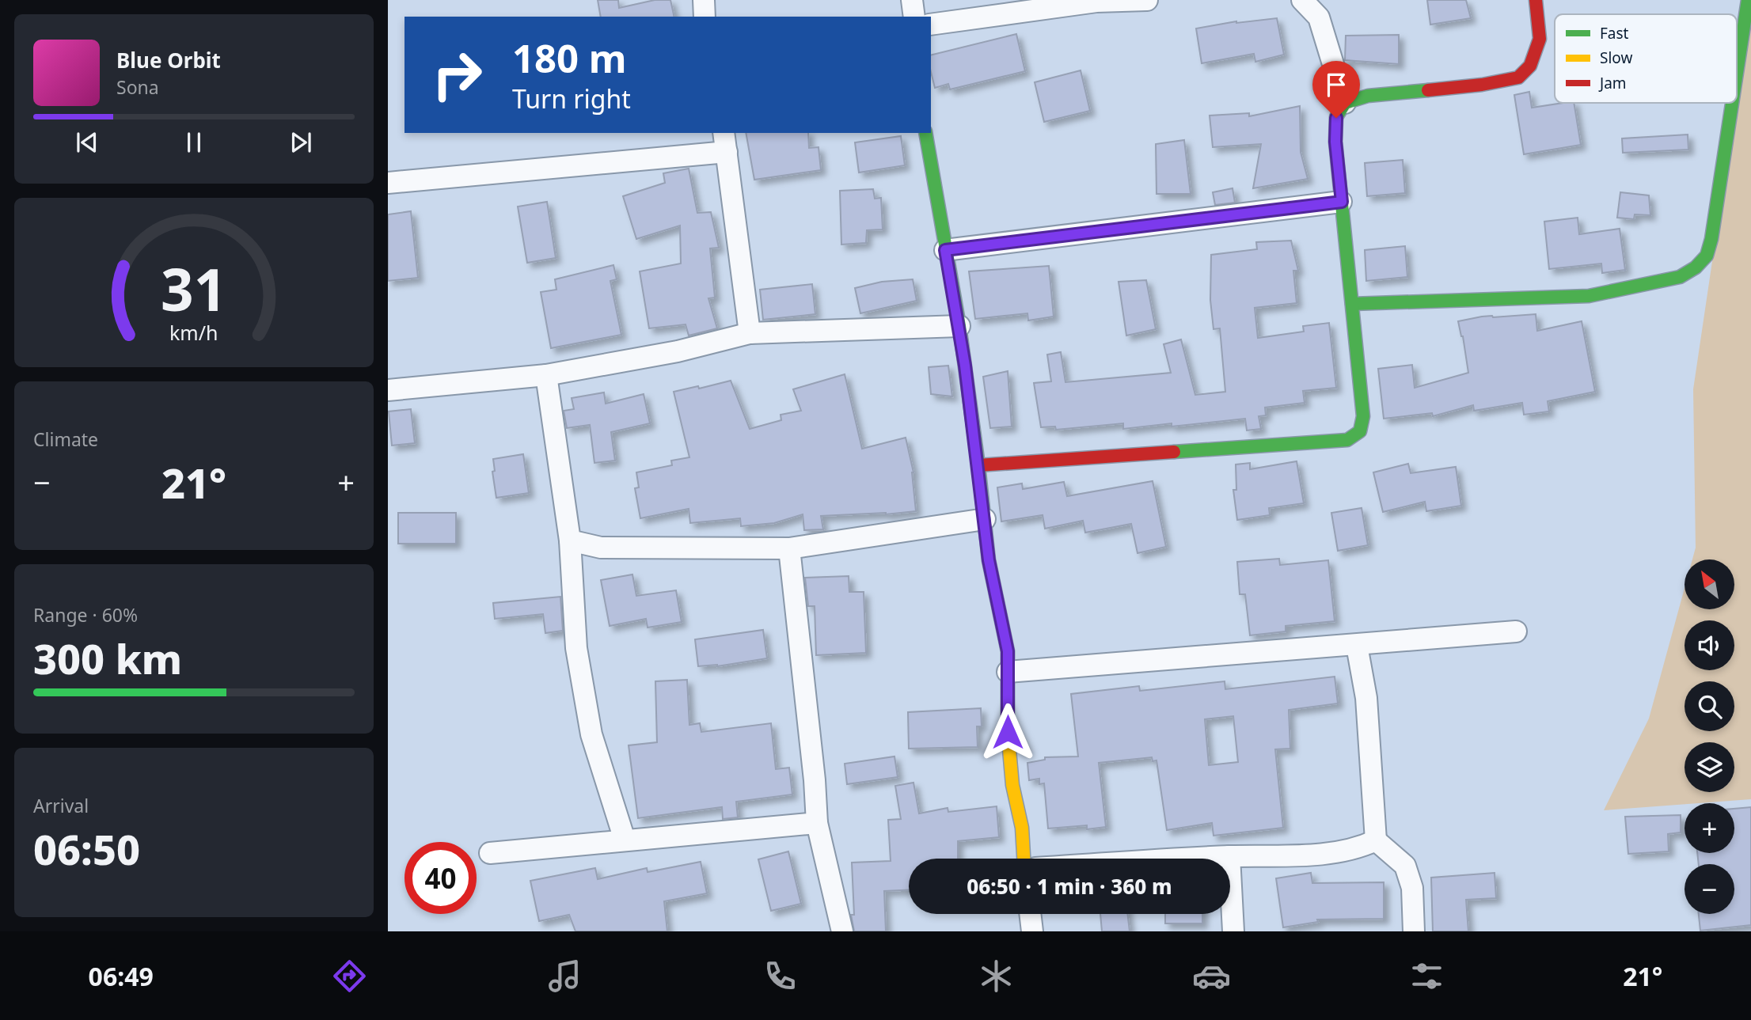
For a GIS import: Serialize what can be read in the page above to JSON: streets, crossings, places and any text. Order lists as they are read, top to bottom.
{
  "legend": ["Fast", "Slow", "Jam"],
  "north": "top left",
  "page": {
    "turn": ["180 m", "Turn right"],
    "song": ["Blue Orbit", "Sona"],
    "tile": [
      "Climate",
      ["Range · 60%", "300 km"],
      ["Arrival", "06:50"]
    ],
    "heat": ["−", "21°", "+"],
    "map_buttons": ["+", "−"],
    "limit": "40",
    "trip": "06:50 · 1 min · 360 m",
    "tabs": ["06:49", "21°"],
    "gauge": ["31", "km/h"]
  }
}
